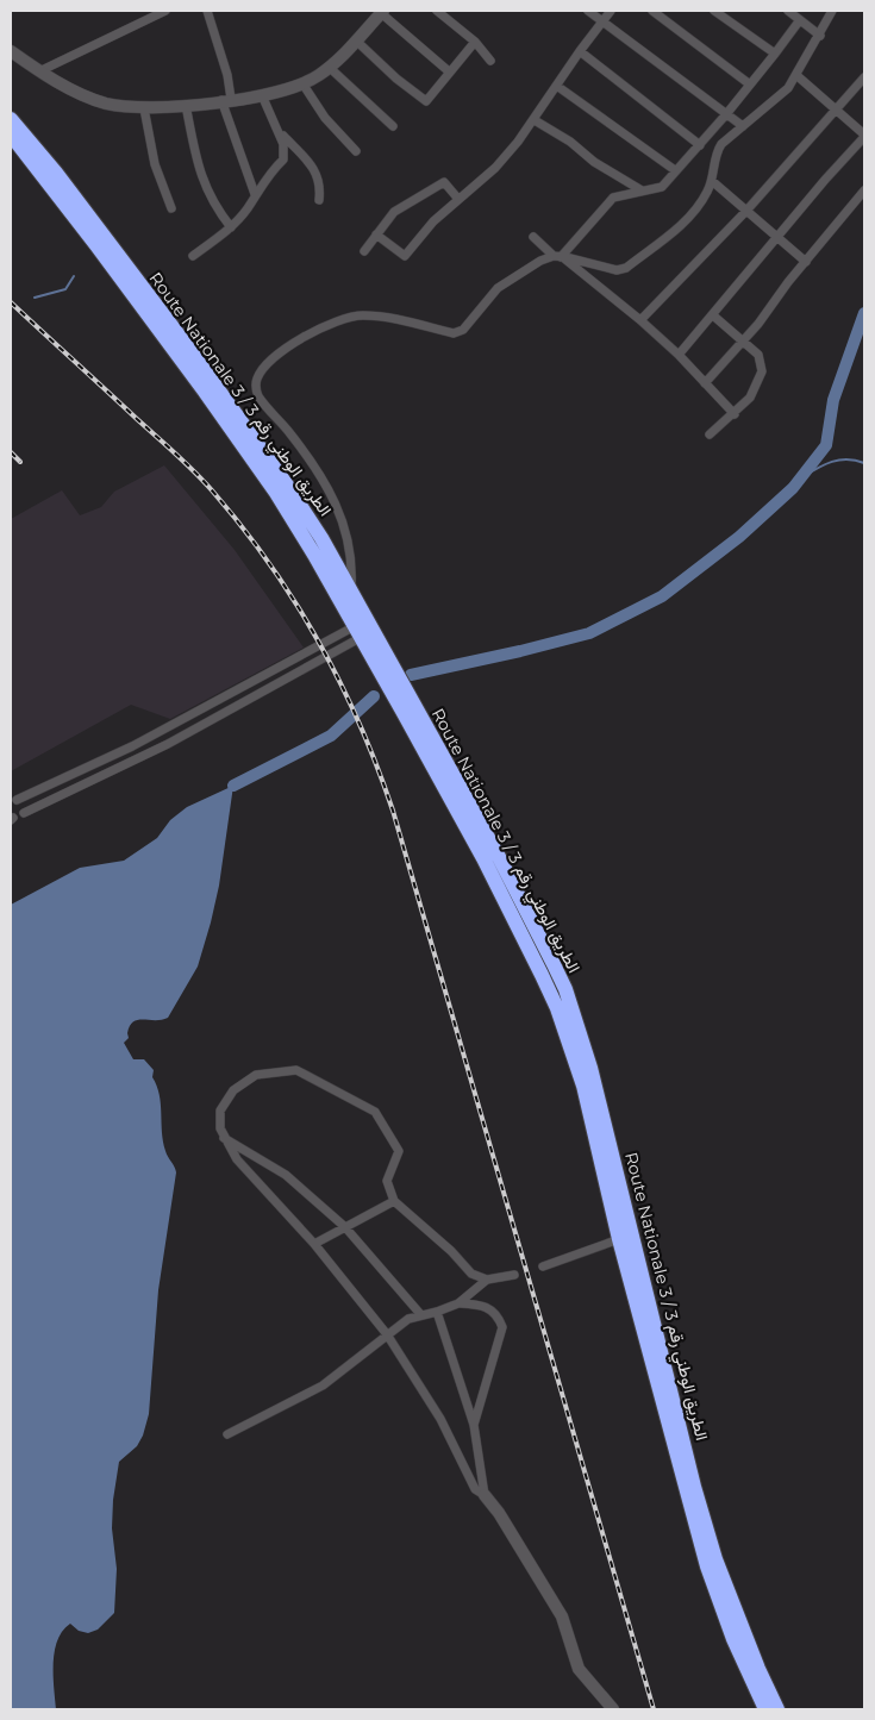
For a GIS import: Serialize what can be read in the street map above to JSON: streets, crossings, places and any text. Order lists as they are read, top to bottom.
{
  "streets": {
    "highway": ["Route Nationale 3 / الطريق الوطني رقم 3"]
  }
}
